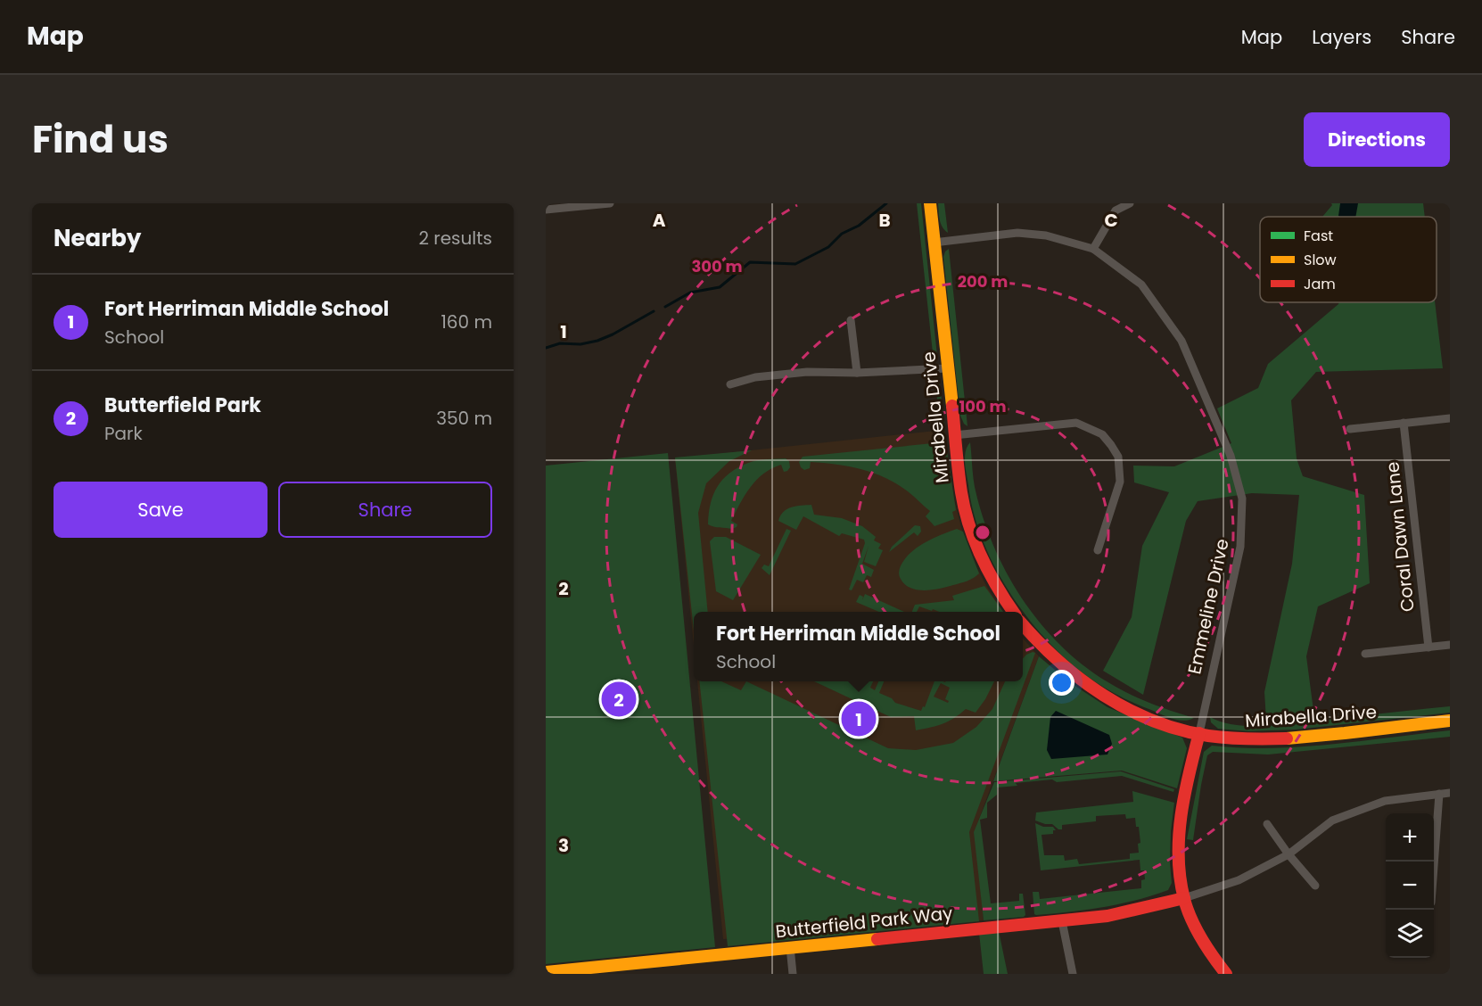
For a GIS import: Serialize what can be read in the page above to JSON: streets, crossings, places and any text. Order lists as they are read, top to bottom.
{
  "streets": {
    "street": [
      "Mirabella Drive",
      "Coral Dawn Lane",
      "Emmeline Drive",
      "Butterfield Park Way"
    ]
  },
  "crossings": [
    ["Mirabella Drive", "Emmeline Drive"],
    ["Emmeline Drive", "Butterfield Park Way"]
  ],
  "legend": ["Fast", "Slow", "Jam"],
  "page": {
    "header": "Map",
    "nav": ["Map", "Layers", "Share"],
    "title": "Find us",
    "buttons": [
      "Directions",
      ["Save", "Share"]
    ],
    "heading": ["Nearby", "2 results"],
    "list": [
      {
        "mark": "1",
        "name": "Fort Herriman Middle School",
        "note": "School",
        "value": "160 m"
      },
      {
        "mark": "2",
        "name": "Butterfield Park",
        "note": "Park",
        "value": "350 m"
      }
    ],
    "popup": ["Fort Herriman Middle School", "School"],
    "pins": ["2", "1"],
    "map_buttons": ["+", "−"]
  },
  "grid": {
    "columns": ["A", "B", "C"],
    "rows": ["1", "2", "3"]
  },
  "rings": ["300 m", "200 m", "100 m"]
}
